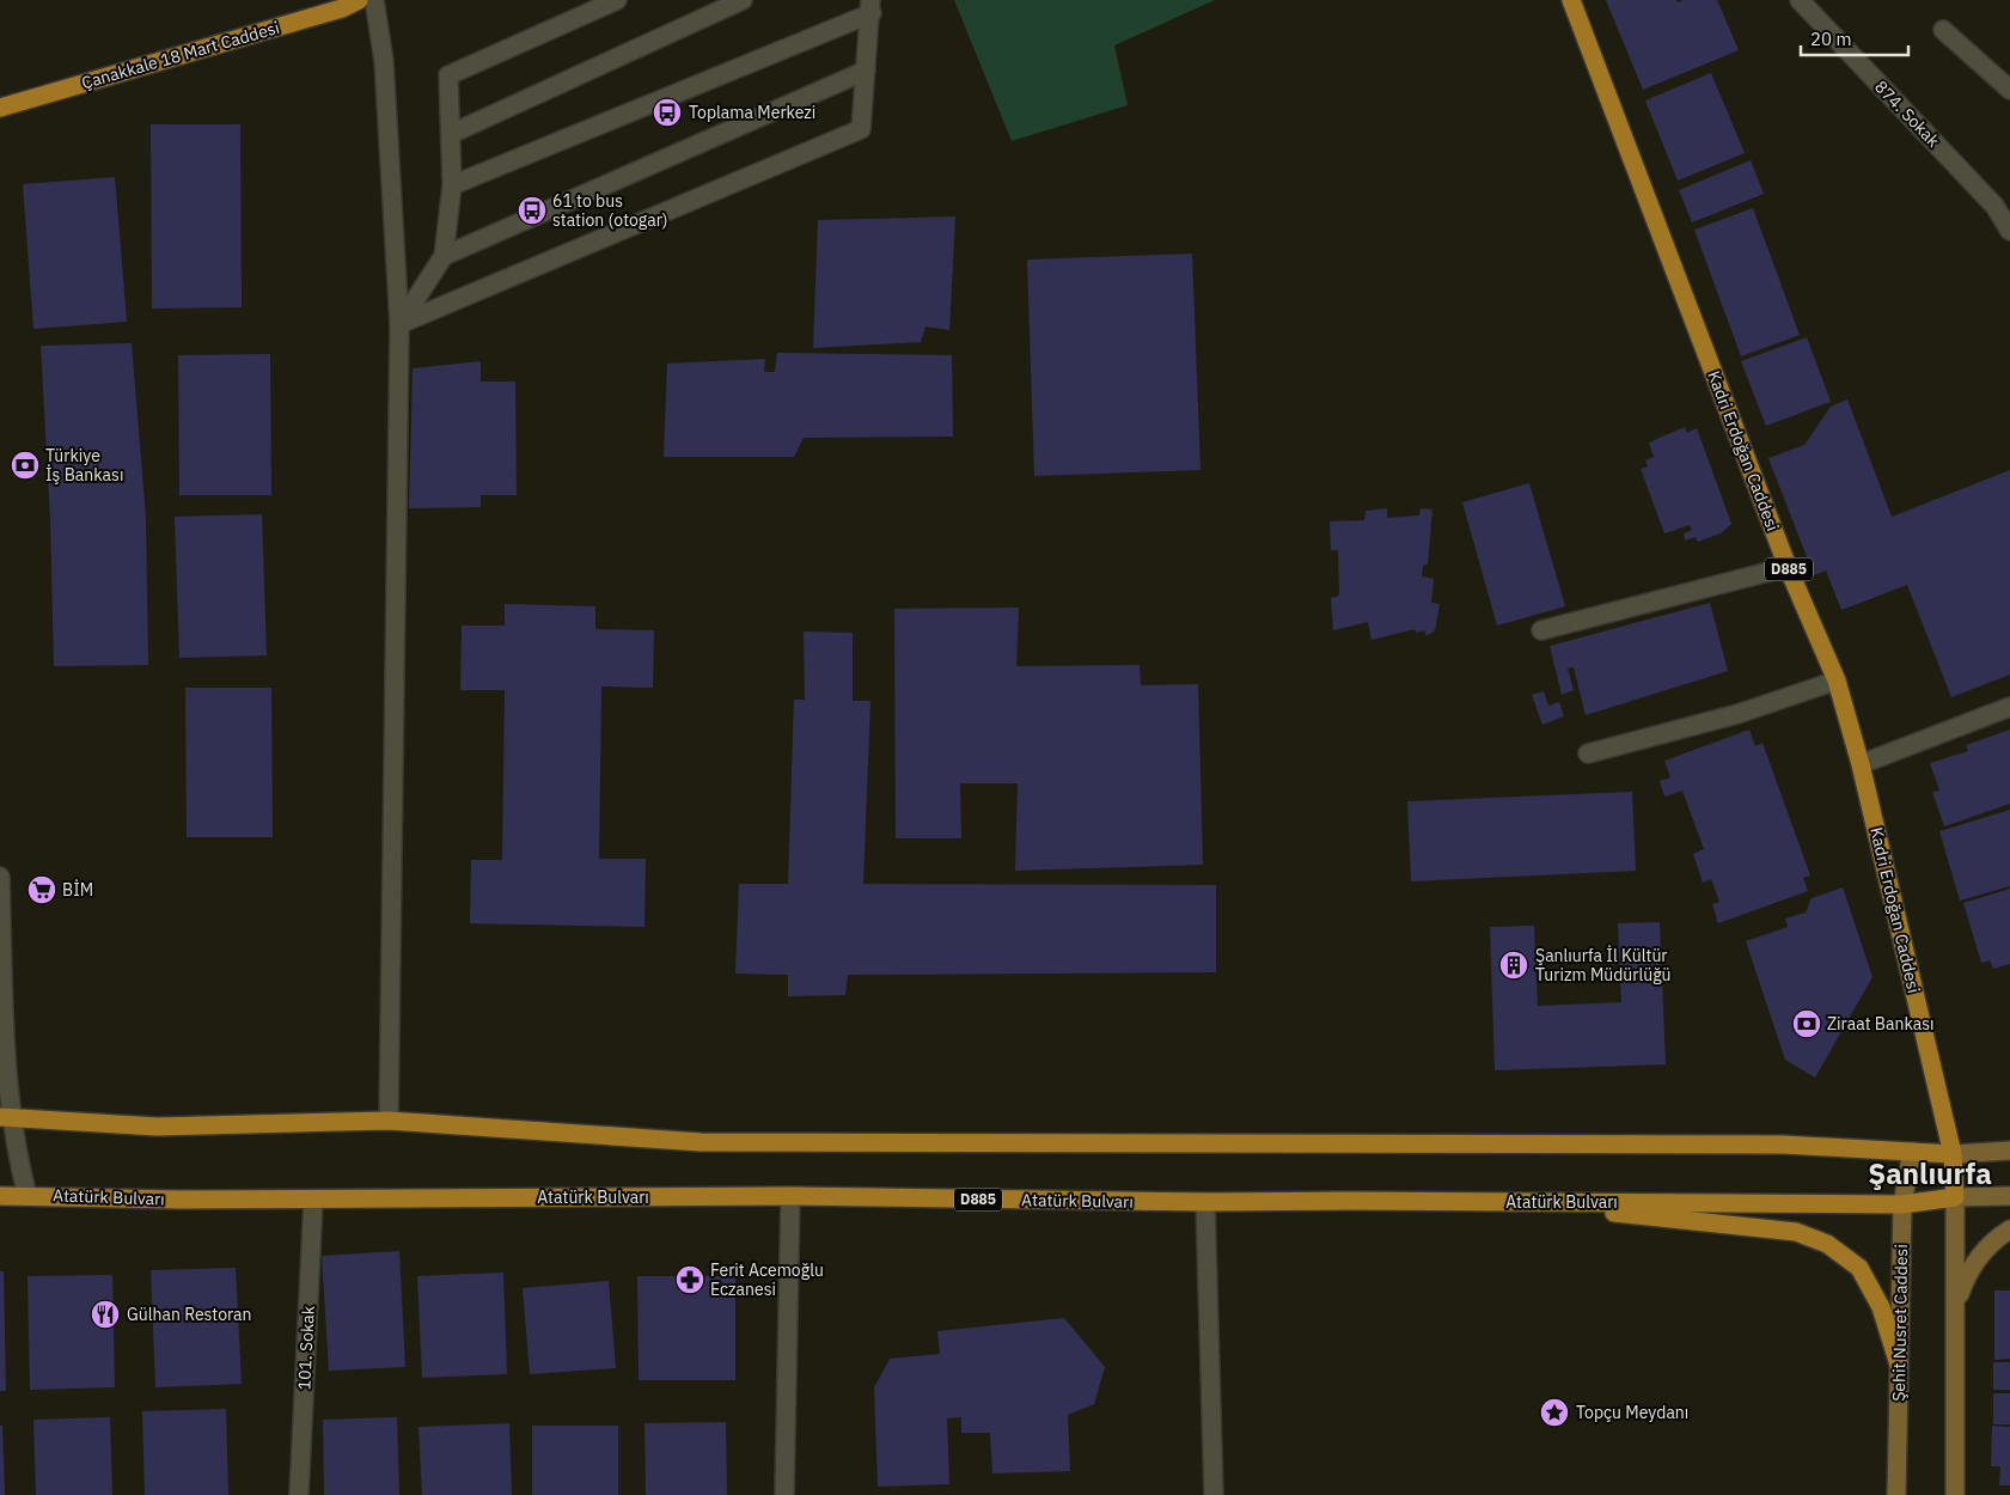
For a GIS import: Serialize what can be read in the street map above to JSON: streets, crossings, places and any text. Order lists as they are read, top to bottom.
{
  "streets": {
    "main road": [
      "Çanakkale 18 Mart Caddesi",
      "Kadri Erdoğan Caddesi",
      "D885",
      "Atatürk Bulvarı",
      "Şehit Nusret Caddesi"
    ],
    "street": ["874. Sokak", "101. Sokak"]
  },
  "crossings": [
    ["Atatürk Bulvarı", "Şehit Nusret Caddesi"],
    ["Atatürk Bulvarı", "101. Sokak"]
  ],
  "districts": ["Şanlıurfa"],
  "places": {
    "bus stop": ["Toplama Merkezi", "61 to bus station (otogar)"],
    "bank": ["Türkiye İş Bankası", "Ziraat Bankası"],
    "supermarket": ["BİM"],
    "building": ["Şanlıurfa İl Kültür Turizm Müdürlüğü"],
    "pharmacy": ["Ferit Acemoğlu Eczanesi"],
    "restaurant": ["Gülhan Restoran"],
    "place": ["Topçu Meydanı"]
  },
  "scale_bar": "20 m"
}
